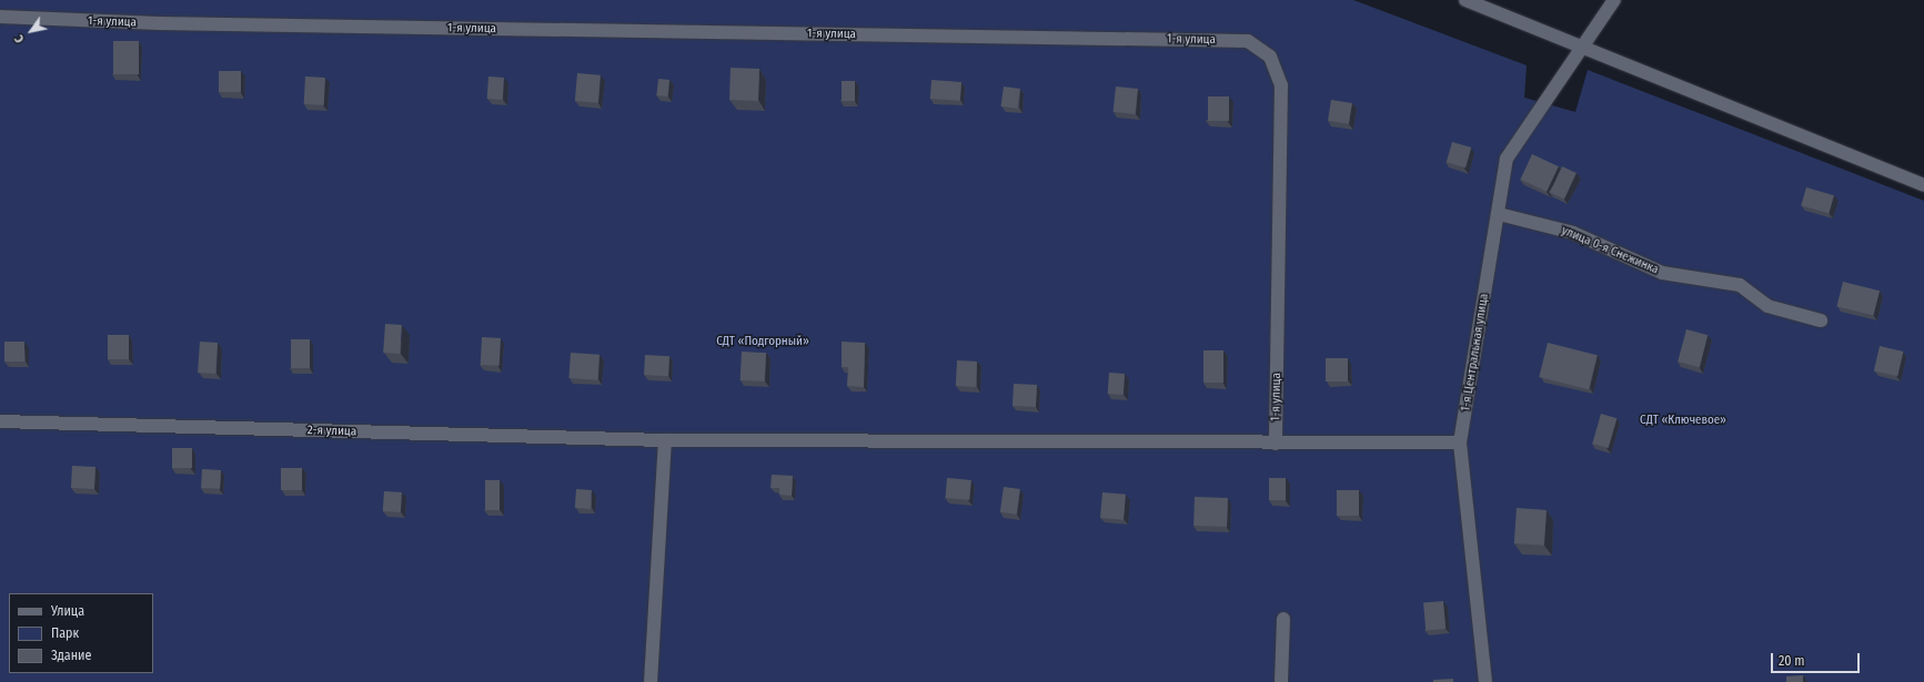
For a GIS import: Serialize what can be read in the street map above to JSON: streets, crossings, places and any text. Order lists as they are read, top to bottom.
{
  "streets": {
    "street": [
      "1-я улица",
      "улица 0-я Снежинка",
      "1-я Центральная улица",
      "2-я улица"
    ]
  },
  "crossings": [
    ["1-я улица", "2-я улица"],
    ["улица 0-я Снежинка", "1-я Центральная улица"],
    ["1-я Центральная улица", "2-я улица"]
  ],
  "parks": ["СДТ «Подгорный»", "СДТ «Ключевое»"],
  "legend": ["Улица", "Парк", "Здание"],
  "scale_bar": "20 m",
  "north": "bottom left"
}
